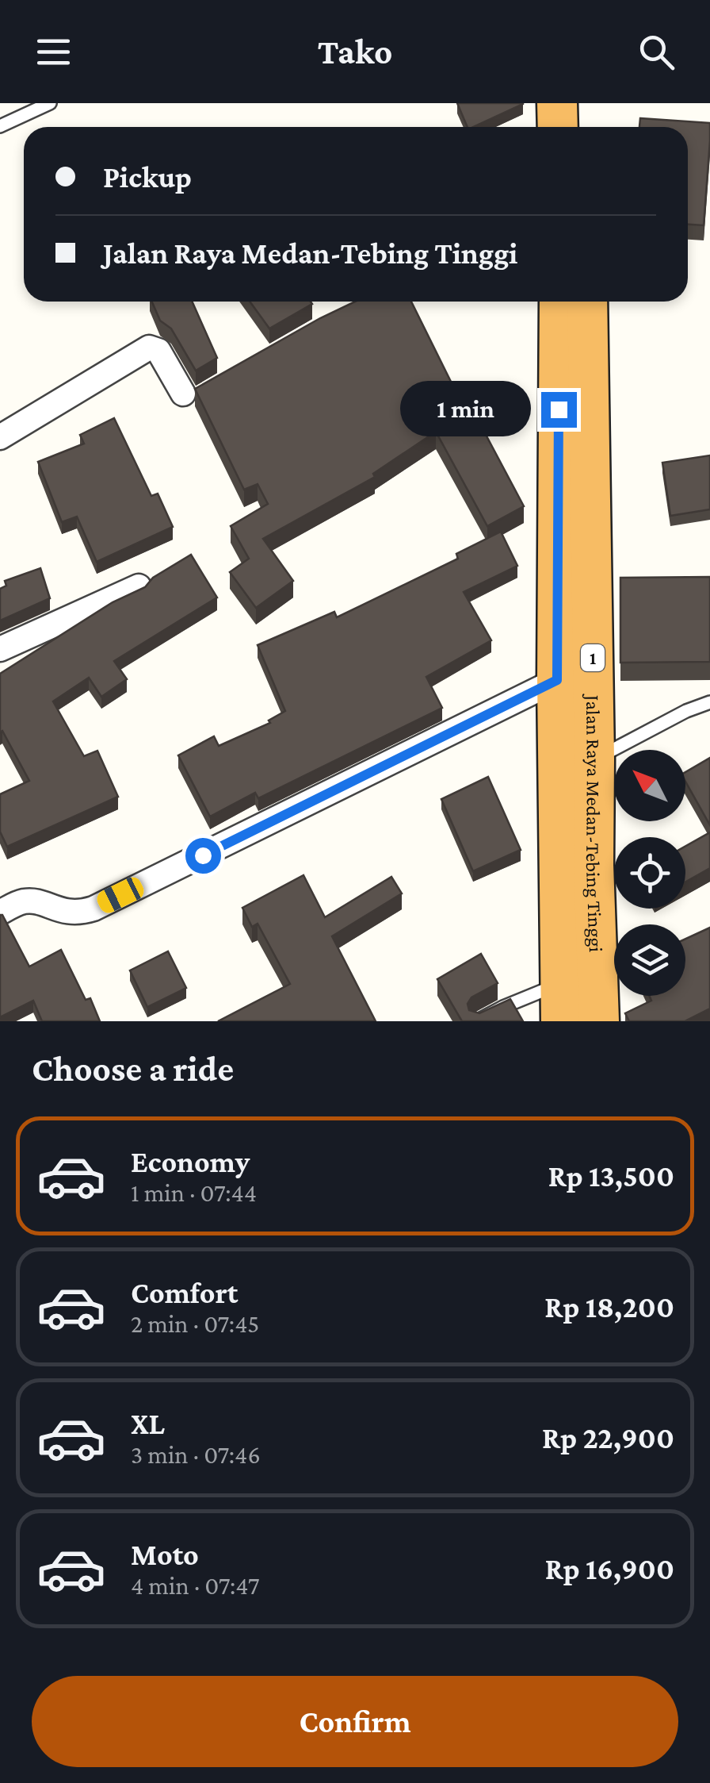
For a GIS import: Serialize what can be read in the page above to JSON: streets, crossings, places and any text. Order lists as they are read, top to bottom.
{
  "streets": {
    "highway": ["1", "Jalan Raya Medan-Tebing Tinggi"]
  },
  "north": "top left",
  "page": {
    "header": "Tako",
    "banner": ["Pickup", "Jalan Raya Medan-Tebing Tinggi"],
    "bubble": "1 min",
    "heading": "Choose a ride",
    "list": [
      {
        "name": "Economy",
        "note": "1 min · 07:44",
        "value": "Rp 13,500"
      },
      {
        "name": "Comfort",
        "note": "2 min · 07:45",
        "value": "Rp 18,200"
      },
      {
        "name": "XL",
        "note": "3 min · 07:46",
        "value": "Rp 22,900"
      },
      {
        "name": "Moto",
        "note": "4 min · 07:47",
        "value": "Rp 16,900"
      }
    ],
    "buttons": "Confirm"
  }
}
